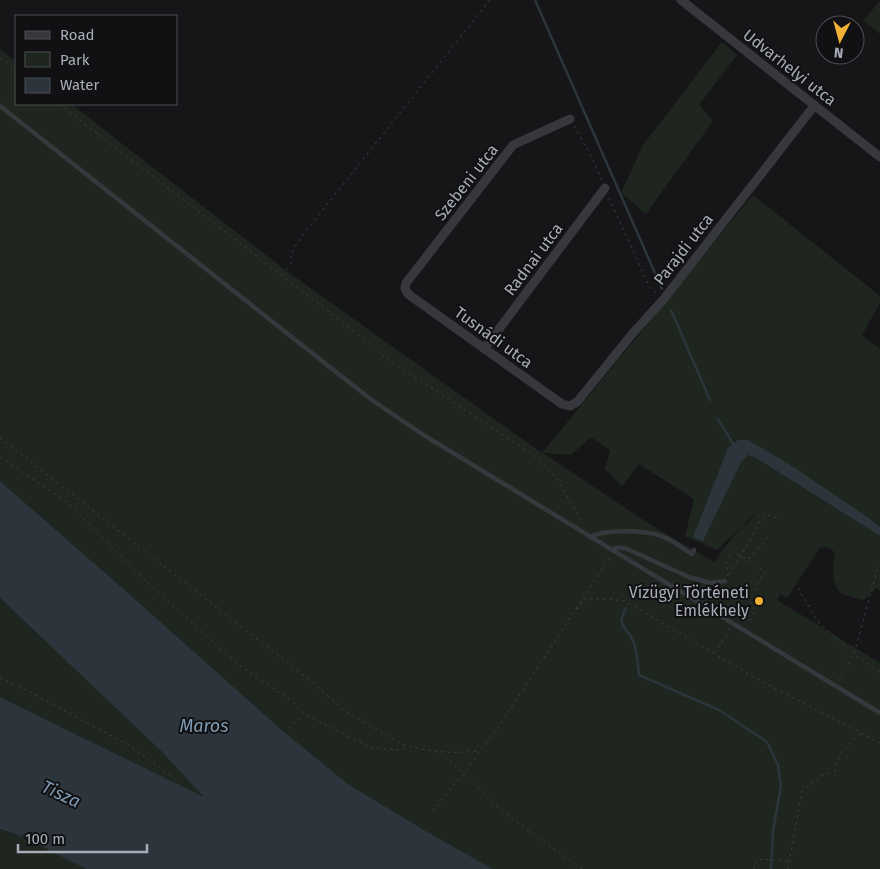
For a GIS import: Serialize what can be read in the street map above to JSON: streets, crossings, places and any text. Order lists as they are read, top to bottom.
{
  "streets": {
    "street": [
      "Udvarhelyi utca",
      "Szebeni utca",
      "Parajdi utca",
      "Radnai utca",
      "Tusnádi utca"
    ]
  },
  "crossings": [
    ["Udvarhelyi utca", "Parajdi utca"],
    ["Szebeni utca", "Tusnádi utca"],
    ["Parajdi utca", "Tusnádi utca"],
    ["Radnai utca", "Tusnádi utca"]
  ],
  "water": ["Maros", "Tisza"],
  "places": ["Vízügyi Történeti Emlékhely"],
  "legend": ["Road", "Park", "Water"],
  "scale_bar": "100 m",
  "north": "bottom"
}
